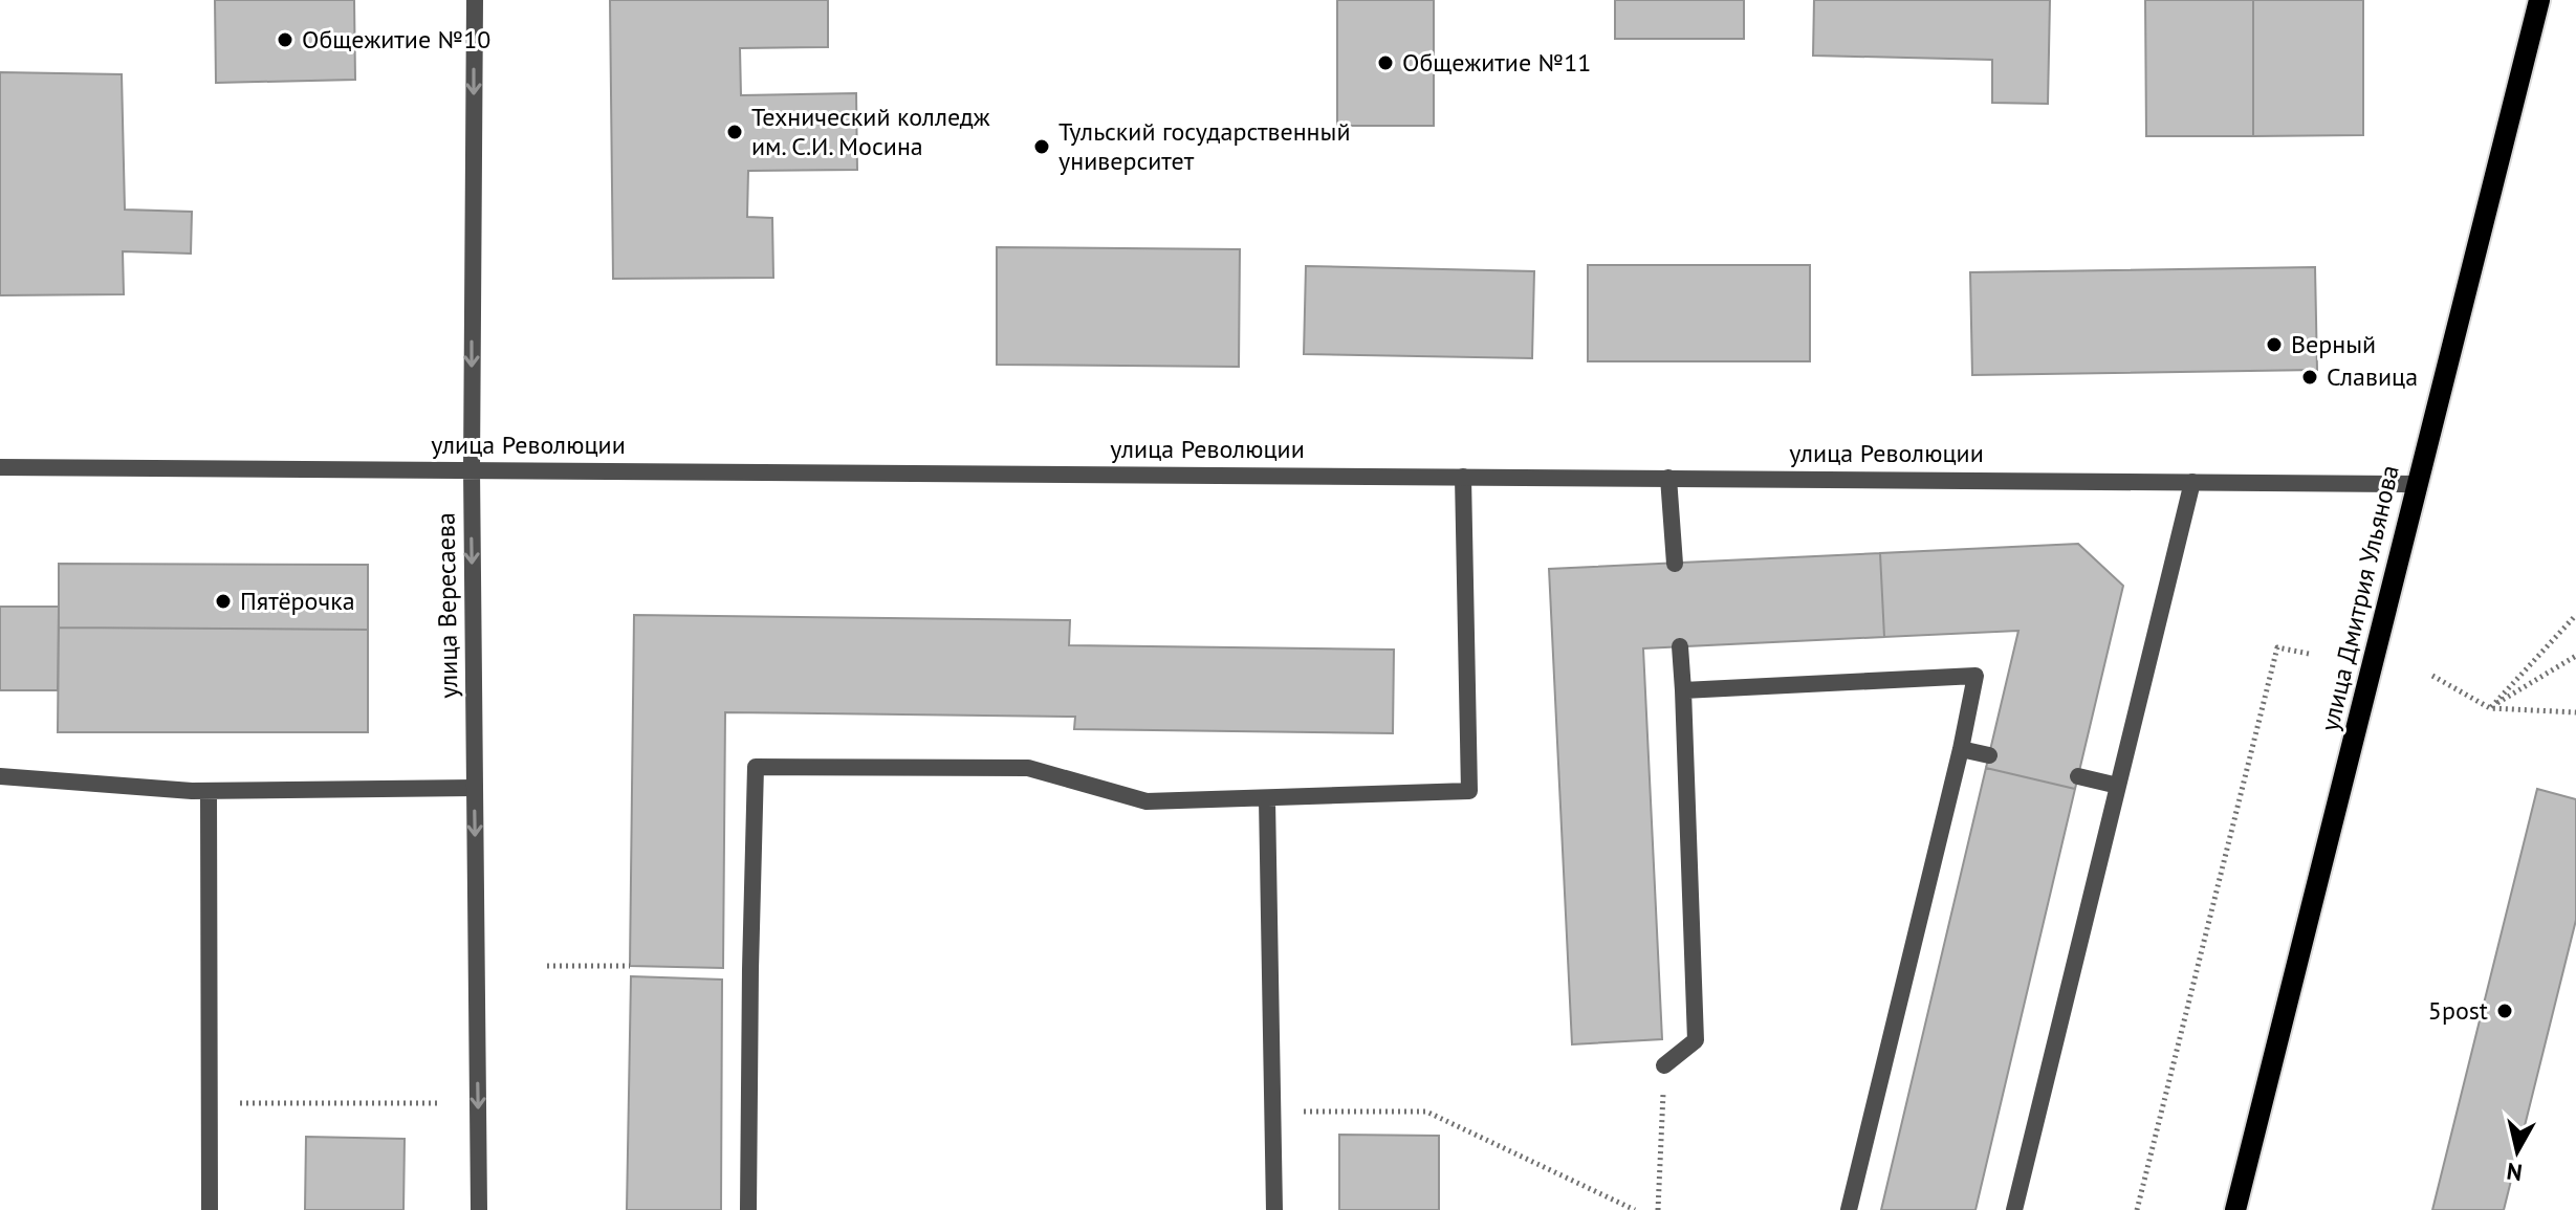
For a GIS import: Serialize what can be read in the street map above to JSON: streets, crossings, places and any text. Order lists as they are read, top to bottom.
{
  "streets": {
    "main road": ["улица Дмитрия Ульянова"],
    "street": ["улица Революции", "улица Вересаева"]
  },
  "crossings": [
    ["улица Революции", "улица Дмитрия Ульянова"],
    ["улица Революции", "улица Вересаева"]
  ],
  "one_way": ["улица Вересаева"],
  "places": [
    "Общежитие №10",
    "Общежитие №11",
    "Технический колледж им. С.И. Мосина",
    "Тульский государственный университет",
    "Верный",
    "Славица",
    "Пятёрочка",
    "5post"
  ],
  "north": "bottom"
}
